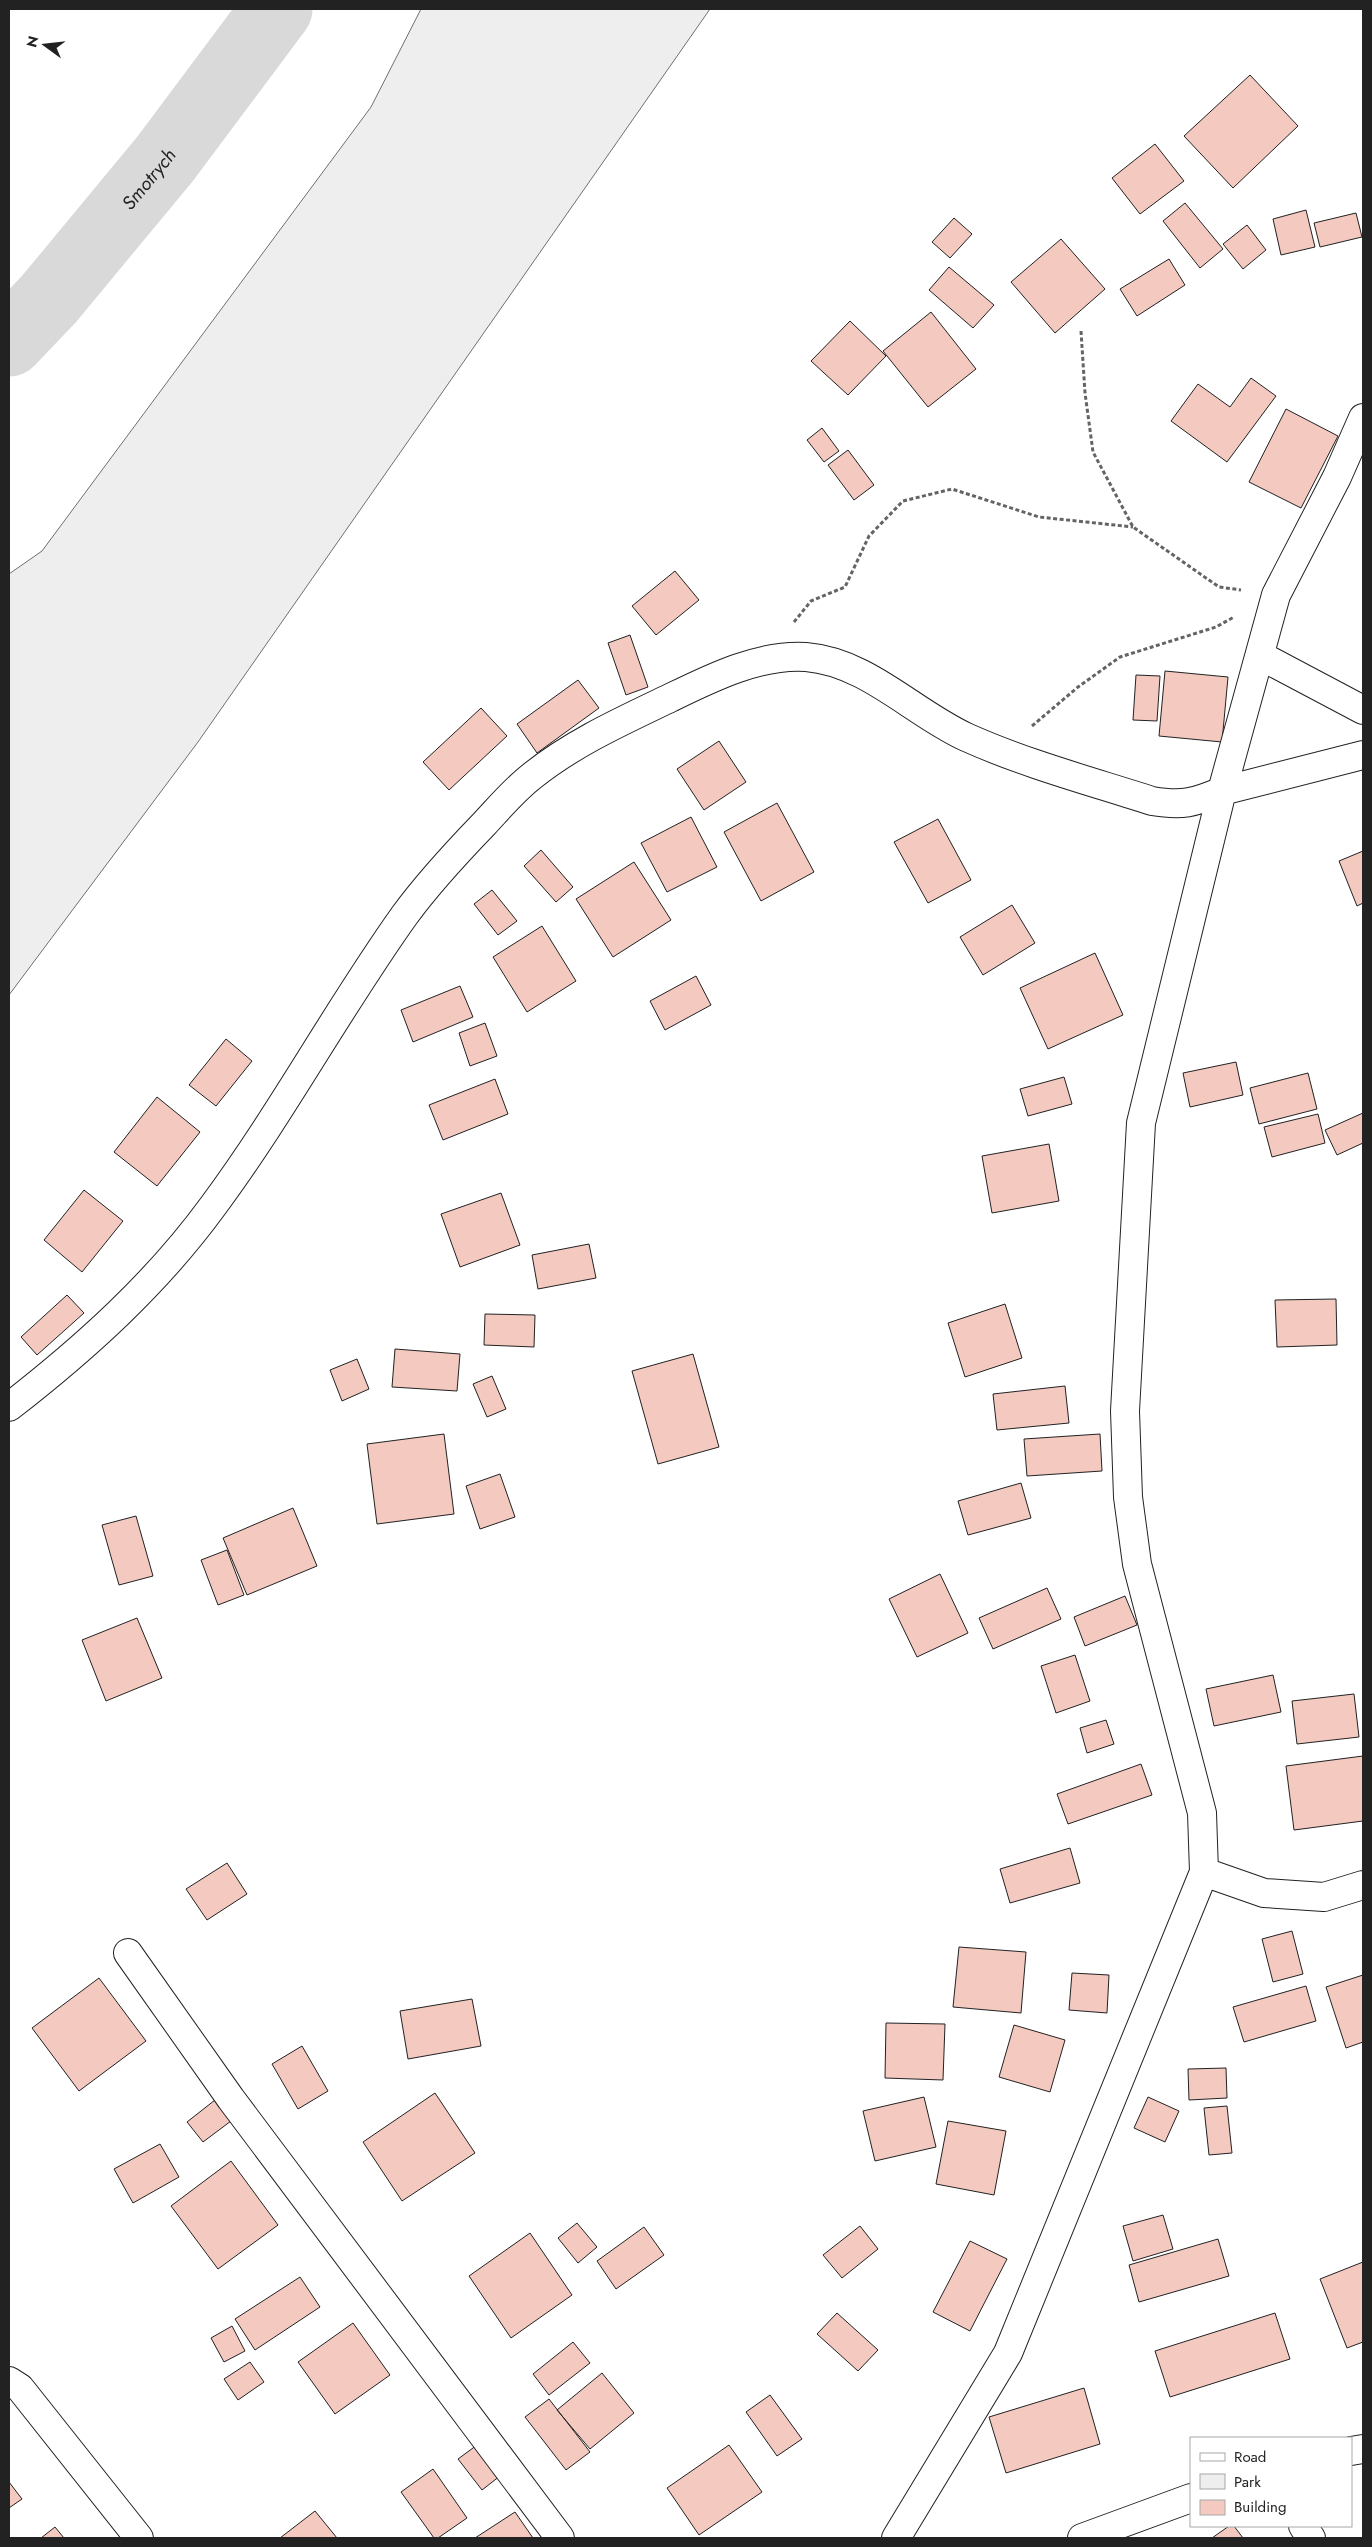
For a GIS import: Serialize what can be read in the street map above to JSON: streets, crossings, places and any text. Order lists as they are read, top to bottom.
{
  "water": ["Smotrych"],
  "legend": ["Road", "Park", "Building"],
  "north": "left"
}
